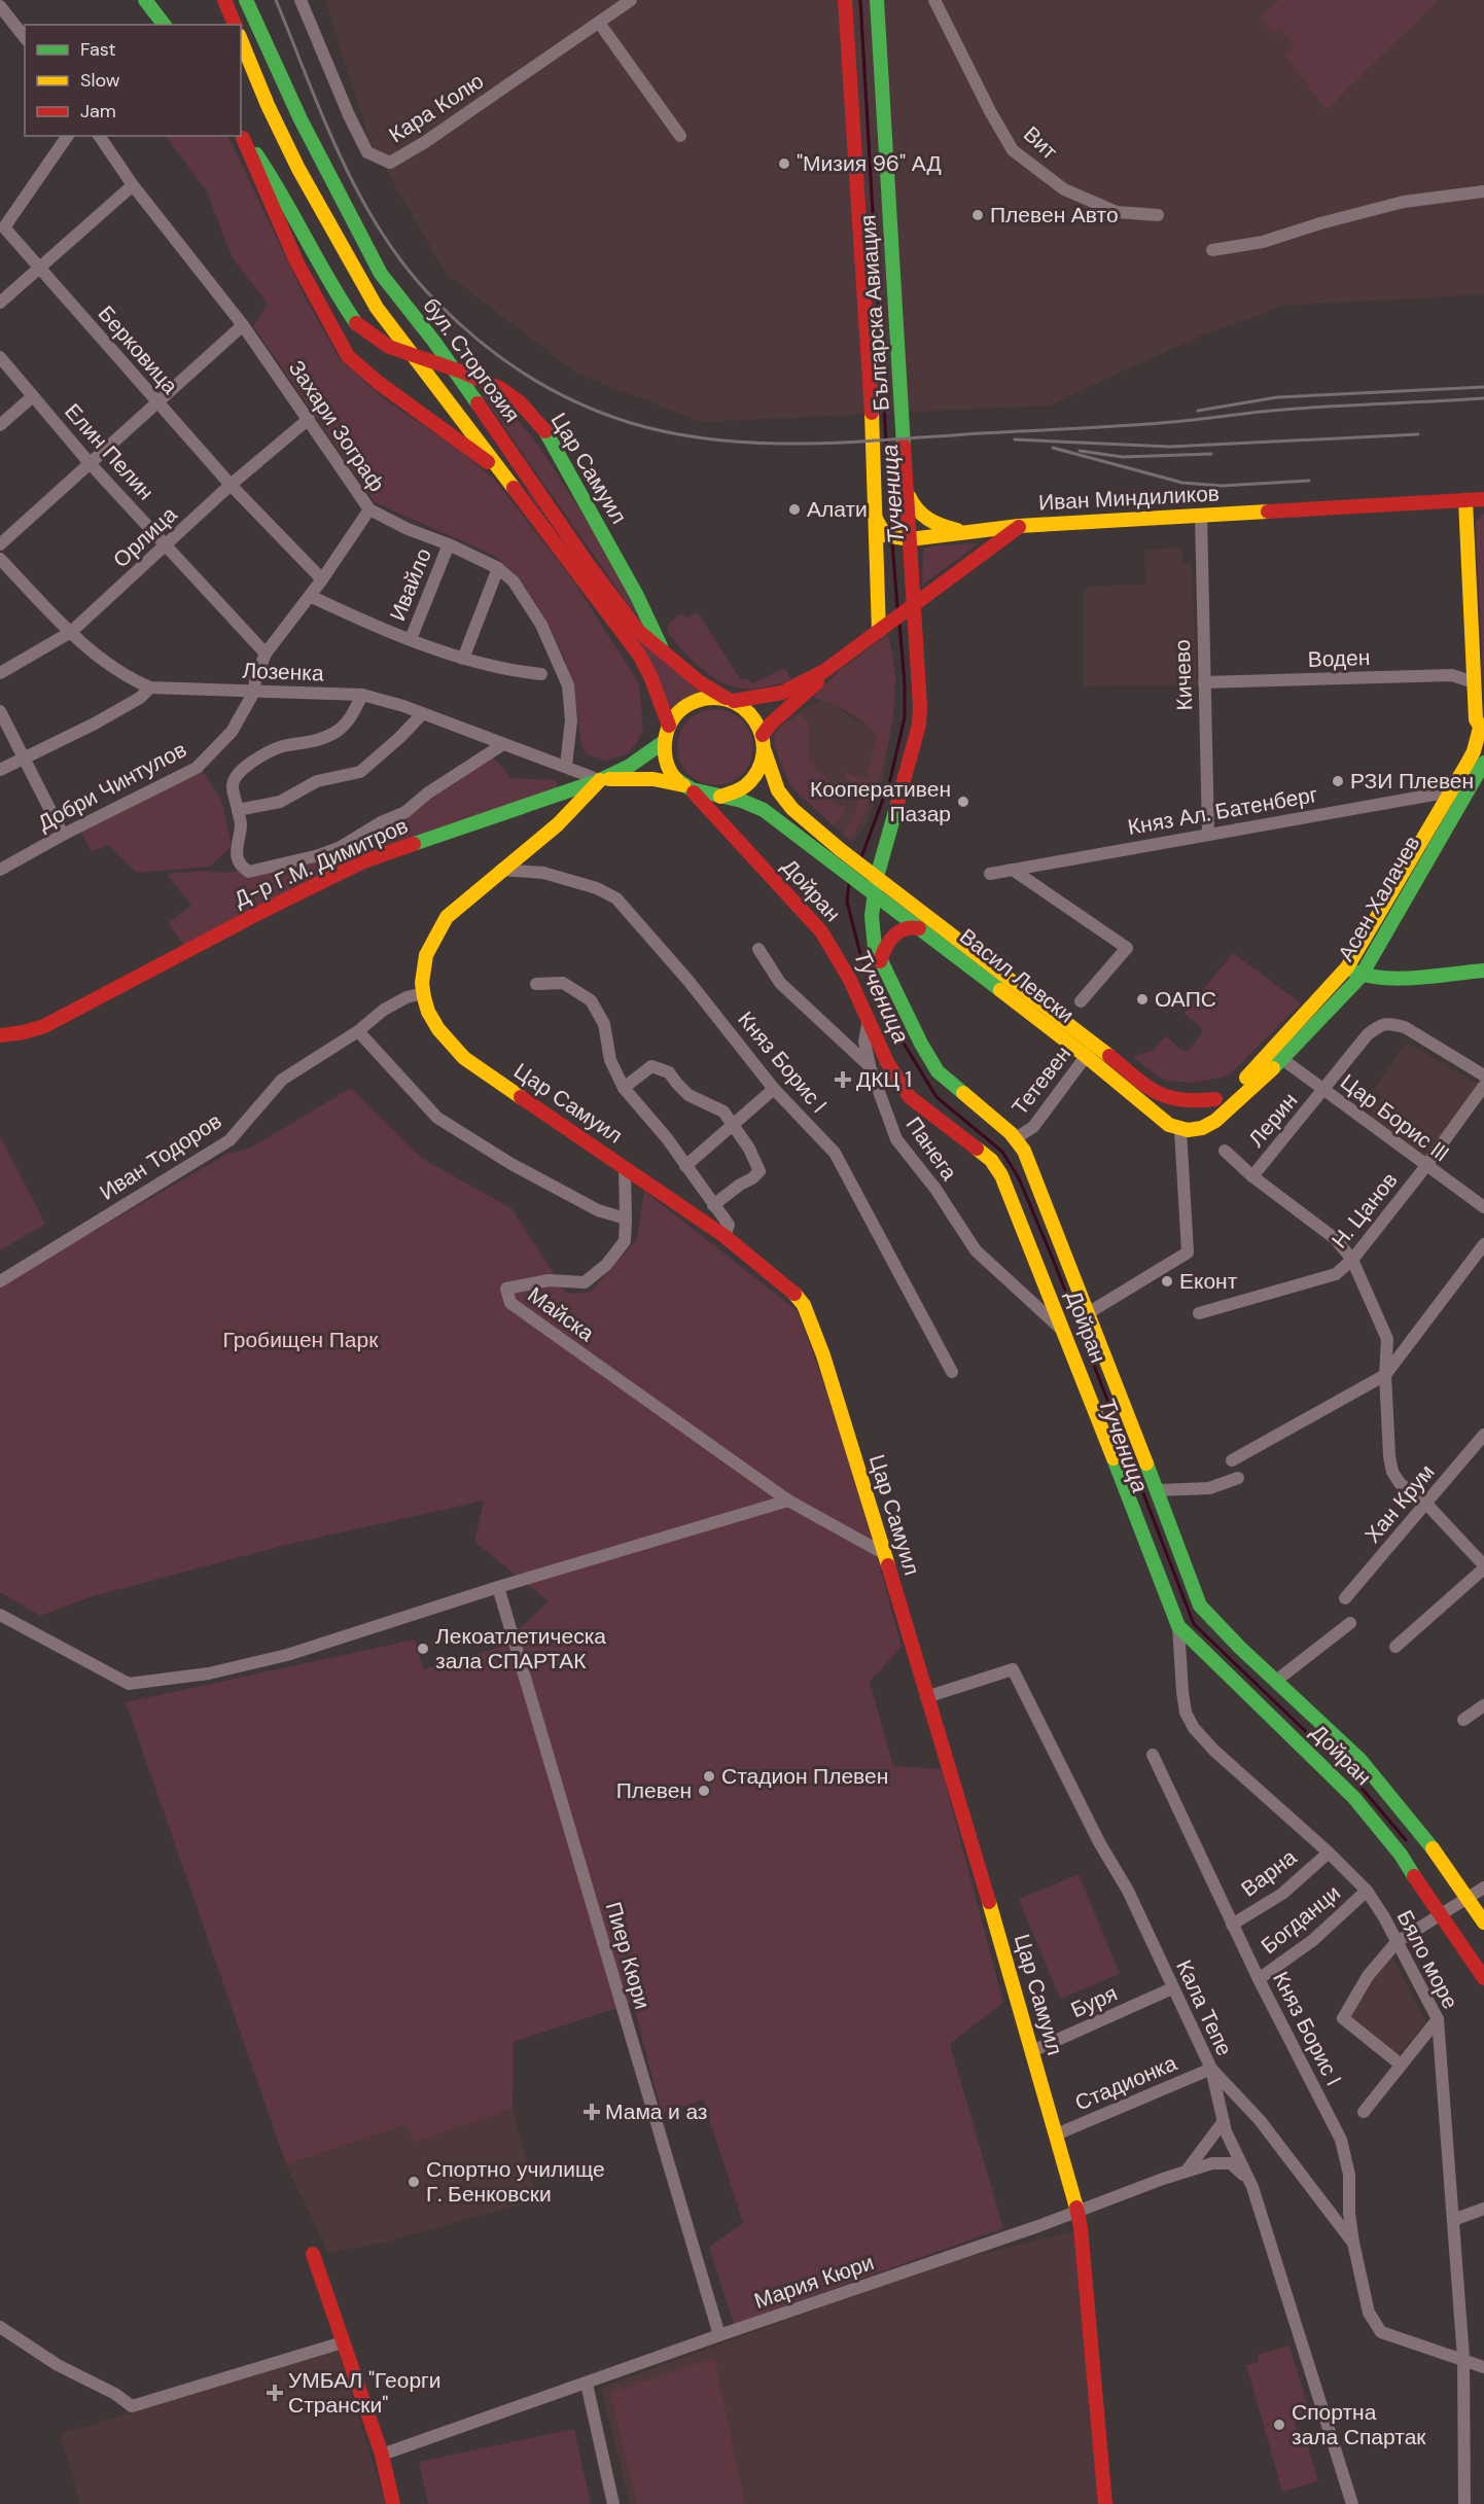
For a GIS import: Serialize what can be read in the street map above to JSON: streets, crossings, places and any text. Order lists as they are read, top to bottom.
{
  "streets": {
    "street": [
      "Кара Колю",
      "Вит",
      "Българска Авиация",
      "Берковица",
      "бул. Сторгозия",
      "Захари Зограф",
      "Елин Пелин",
      "Цар Самуил",
      "Иван Миндиликов",
      "Орлица",
      "Ивайло",
      "Воден",
      "Лозенка",
      "Кичево",
      "Добри Чинтулов",
      "Княз Ал. Батенберг",
      "Д-р Г.М. Димитров",
      "Дойран",
      "Асен Халачев",
      "Васил Левски",
      "Княз Борис I",
      "Тетевен",
      "Цар Борис III",
      "Лерин",
      "Панега",
      "Иван Тодоров",
      "Н. Цанов",
      "Майска",
      "Хан Крум",
      "Варна",
      "Богданци",
      "Пиер Кюри",
      "Бяло море",
      "Буря",
      "Кала Тепе",
      "Стадионка",
      "Мария Кюри"
    ]
  },
  "crossings": [
    ["Българска Авиация", "Иван Миндиликов"],
    ["Българска Авиация", "Дойран"],
    ["Българска Авиация", "Васил Левски"],
    ["Берковица", "Орлица"],
    ["Берковица", "Добри Чинтулов"],
    ["бул. Сторгозия", "Цар Самуил"],
    ["бул. Сторгозия", "Иван Миндиликов"],
    ["бул. Сторгозия", "Д-р Г.М. Димитров"],
    ["бул. Сторгозия", "Дойран"],
    ["бул. Сторгозия", "Васил Левски"],
    ["Захари Зограф", "Орлица"],
    ["Захари Зограф", "Ивайло"],
    ["Захари Зограф", "Лозенка"],
    ["Захари Зограф", "Добри Чинтулов"],
    ["Елин Пелин", "Орлица"],
    ["Елин Пелин", "Добри Чинтулов"],
    ["Цар Самуил", "Лозенка"],
    ["Цар Самуил", "Д-р Г.М. Димитров"],
    ["Цар Самуил", "Княз Борис I"],
    ["Цар Самуил", "Иван Тодоров"],
    ["Цар Самуил", "Майска"],
    ["Цар Самуил", "Буря"],
    ["Цар Самуил", "Кала Тепе"],
    ["Цар Самуил", "Стадионка"],
    ["Цар Самуил", "Мария Кюри"],
    ["Иван Миндиликов", "Кичево"],
    ["Иван Миндиликов", "Д-р Г.М. Димитров"],
    ["Иван Миндиликов", "Дойран"],
    ["Иван Миндиликов", "Васил Левски"],
    ["Орлица", "Лозенка"],
    ["Воден", "Кичево"],
    ["Лозенка", "Добри Чинтулов"],
    ["Лозенка", "Д-р Г.М. Димитров"],
    ["Кичево", "Княз Ал. Батенберг"],
    ["Княз Ал. Батенберг", "Асен Халачев"],
    ["Д-р Г.М. Димитров", "Дойран"],
    ["Д-р Г.М. Димитров", "Васил Левски"],
    ["Дойран", "Васил Левски"],
    ["Дойран", "Тетевен"],
    ["Дойран", "Панега"],
    ["Дойран", "Бяло море"],
    ["Асен Халачев", "Васил Левски"],
    ["Асен Халачев", "Цар Борис III"],
    ["Васил Левски", "Тетевен"],
    ["Княз Борис I", "Варна"],
    ["Княз Борис I", "Богданци"],
    ["Княз Борис I", "Бяло море"],
    ["Цар Борис III", "Лерин"],
    ["Цар Борис III", "Н. Цанов"],
    ["Варна", "Бяло море"],
    ["Богданци", "Бяло море"],
    ["Пиер Кюри", "Мария Кюри"],
    ["Буря", "Кала Тепе"],
    ["Кала Тепе", "Стадионка"],
    ["Кала Тепе", "Мария Кюри"]
  ],
  "water": ["Тученица"],
  "parks": ["Гробищен Парк"],
  "places": {
    "other": [
      "\"Мизия 96\" АД",
      "Плевен Авто",
      "Алати",
      "РЗИ Плевен",
      "Кооперативен Пазар",
      "ОАПС",
      "Еконт",
      "Лекоатлетическа зала СПАРТАК",
      "Стадион Плевен",
      "Плевен",
      "Спортно училище Г. Бенковски",
      "Спортна зала Спартак"
    ],
    "health": ["ДКЦ 1", "Мама и аз", "УМБАЛ \"Георги Странски\""]
  },
  "legend": ["Fast", "Slow", "Jam"]
}
